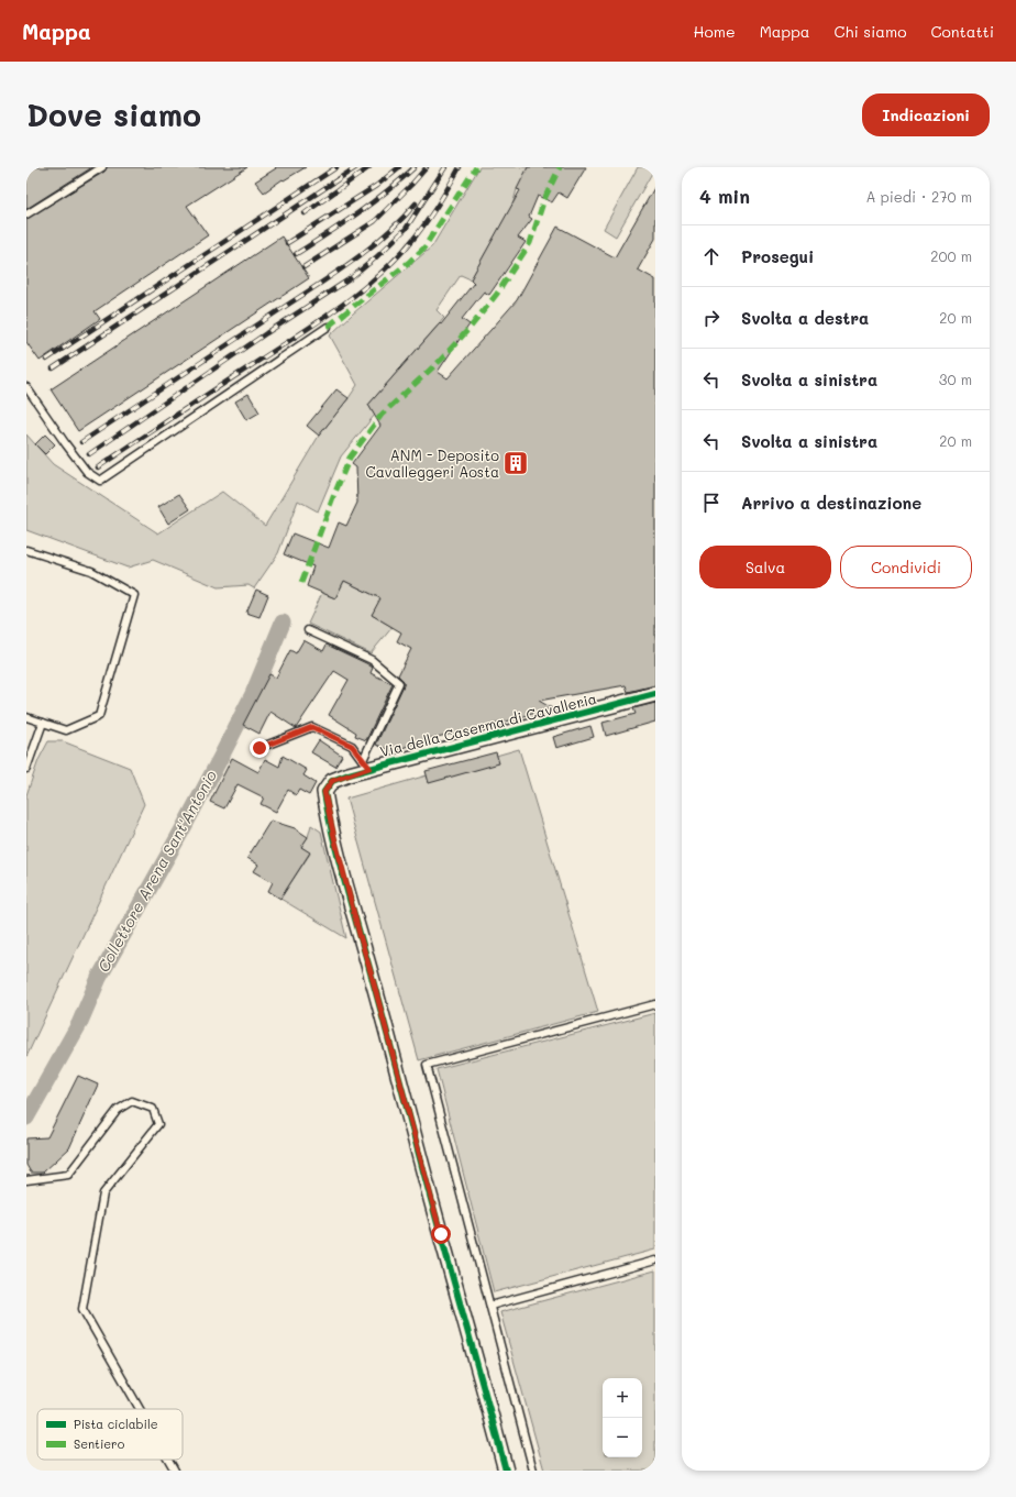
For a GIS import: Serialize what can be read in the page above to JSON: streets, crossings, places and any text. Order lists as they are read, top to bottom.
{
  "streets": {
    "street": ["Via della Caserma di Cavalleria"]
  },
  "water": ["Collettore Arena Sant'Antonio"],
  "places": {
    "building": ["ANM - Deposito Cavalleggeri Aosta"]
  },
  "legend": ["Pista ciclabile", "Sentiero"],
  "page": {
    "header": "Mappa",
    "nav": [
      "Home",
      "Mappa",
      "Chi siamo",
      "Contatti"
    ],
    "buttons": [
      "Indicazioni",
      ["Salva", "Condividi"]
    ],
    "title": "Dove siamo",
    "heading": ["4 min", "A piedi · 270 m"],
    "list": [
      ["Prosegui", "200 m"],
      ["Svolta a destra", "20 m"],
      ["Svolta a sinistra", "30 m"],
      ["Svolta a sinistra", "20 m"],
      "Arrivo a destinazione"
    ],
    "map_buttons": ["+", "−"]
  }
}
